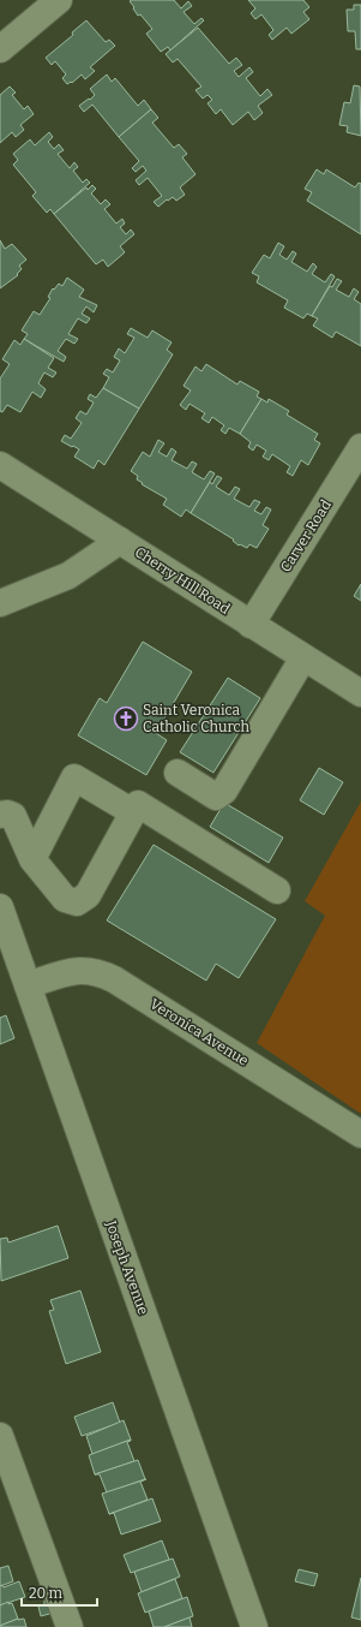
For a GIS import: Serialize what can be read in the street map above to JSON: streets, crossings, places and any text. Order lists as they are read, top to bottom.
{
  "streets": {
    "street": [
      "Carver Road",
      "Cherry Hill Road",
      "Veronica Avenue",
      "Joseph Avenue"
    ]
  },
  "crossings": [
    ["Carver Road", "Cherry Hill Road"],
    ["Veronica Avenue", "Joseph Avenue"]
  ],
  "places": {
    "church": ["Saint Veronica Catholic Church"]
  },
  "scale_bar": "20 m"
}
